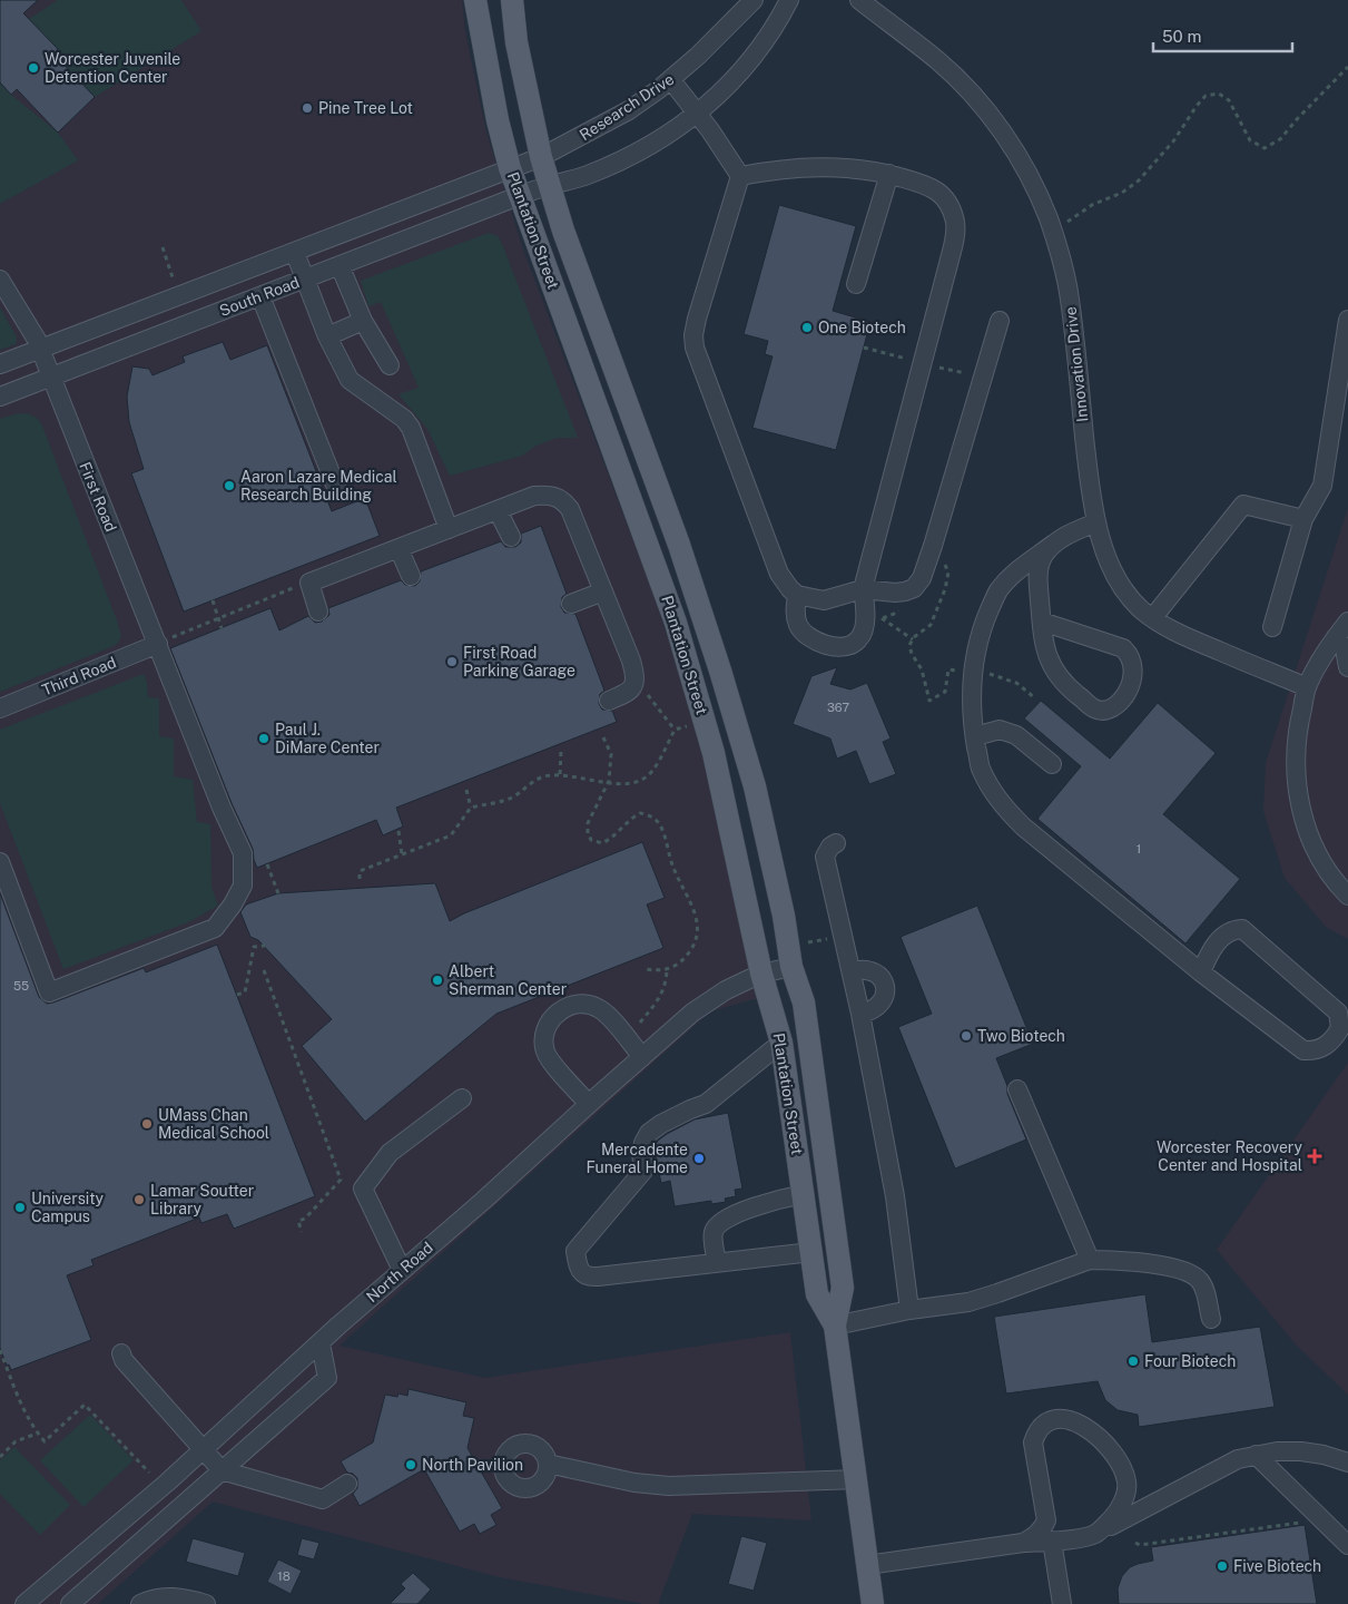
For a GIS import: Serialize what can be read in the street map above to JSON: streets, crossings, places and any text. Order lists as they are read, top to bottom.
{
  "streets": {
    "main road": ["Plantation Street"],
    "street": [
      "Research Drive",
      "South Road",
      "Innovation Drive",
      "First Road",
      "Third Road",
      "North Road"
    ]
  },
  "crossings": [
    ["Research Drive", "Plantation Street"],
    ["Research Drive", "South Road"],
    ["Plantation Street", "South Road"],
    ["Plantation Street", "North Road"],
    ["South Road", "First Road"],
    ["First Road", "Third Road"]
  ],
  "places": {
    "other": [
      "Worcester Juvenile Detention Center",
      "Pine Tree Lot",
      "One Biotech",
      "Aaron Lazare Medical Research Building",
      "First Road Parking Garage",
      "Paul J. DiMare Center",
      "Albert Sherman Center",
      "Two Biotech",
      "UMass Chan Medical School",
      "Mercadente Funeral Home",
      "Lamar Soutter Library",
      "University Campus",
      "Four Biotech",
      "North Pavilion",
      "Five Biotech"
    ],
    "health": ["Worcester Recovery Center and Hospital"]
  },
  "house_numbers": [
    "367",
    "1",
    "55",
    "18"
  ],
  "scale_bar": "50 m"
}
